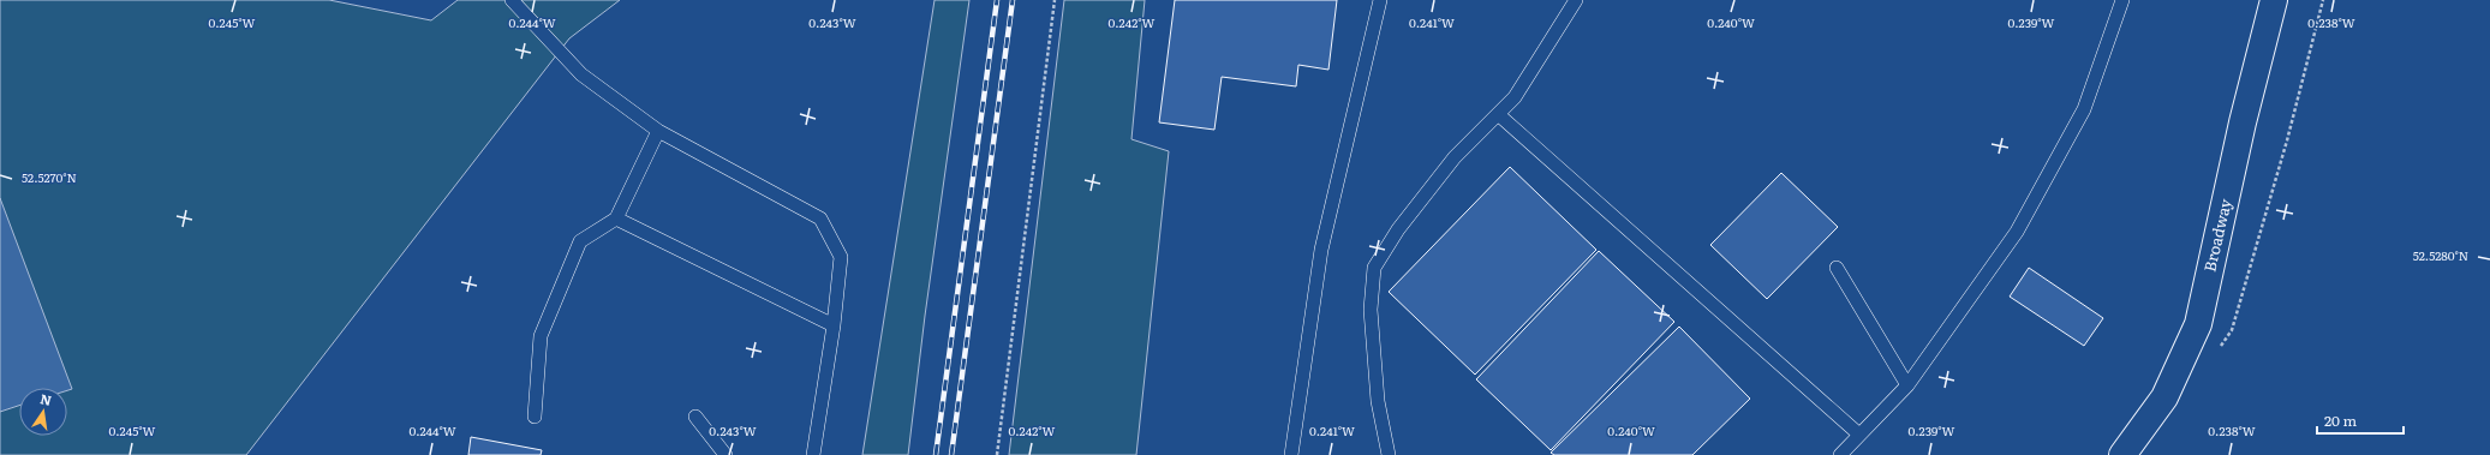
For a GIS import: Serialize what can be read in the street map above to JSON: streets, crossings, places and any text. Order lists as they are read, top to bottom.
{
  "streets": {
    "main road": ["Broadway"]
  },
  "scale_bar": "20 m",
  "north": "top",
  "coordinates": [
    "0.245°W",
    "0.244°W",
    "0.243°W",
    "0.242°W",
    "0.238°W",
    "0.241°W",
    "0.240°W",
    "0.239°W",
    "52.5270°N",
    "52.5280°N"
  ]
}
